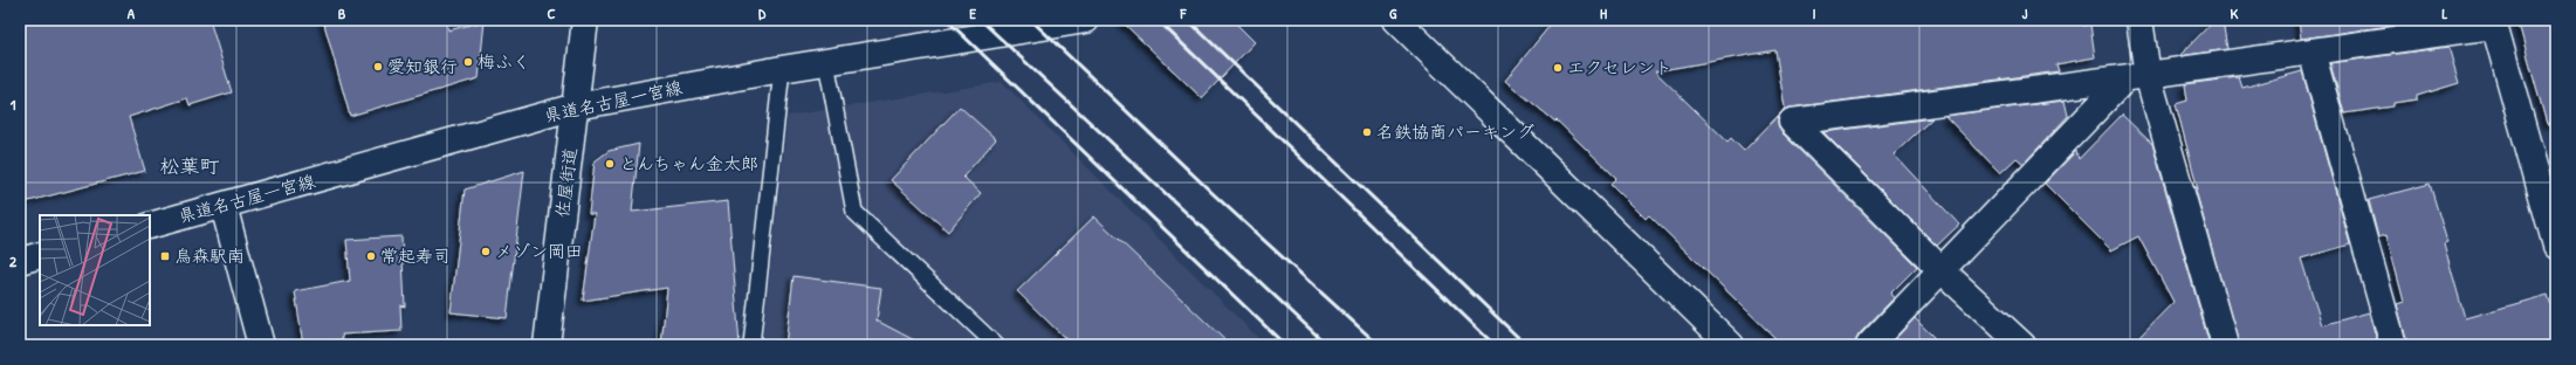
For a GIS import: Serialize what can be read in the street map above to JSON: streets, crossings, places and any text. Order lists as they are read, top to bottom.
{
  "streets": {
    "street": ["県道名古屋一宮線", "佐屋街道"]
  },
  "crossings": [
    ["県道名古屋一宮線", "佐屋街道"]
  ],
  "districts": ["松葉町"],
  "places": {
    "other": [
      "梅ふく",
      "愛知銀行",
      "エクセレント",
      "名鉄協商パーキング",
      "とんちゃん金太郎",
      "メゾン岡田",
      "常起寿司"
    ],
    "transit": ["烏森駅南"]
  },
  "grid": {
    "columns": [
      "A",
      "B",
      "C",
      "D",
      "E",
      "F",
      "G",
      "H",
      "I",
      "J",
      "K",
      "L"
    ],
    "rows": ["1", "2"]
  }
}
